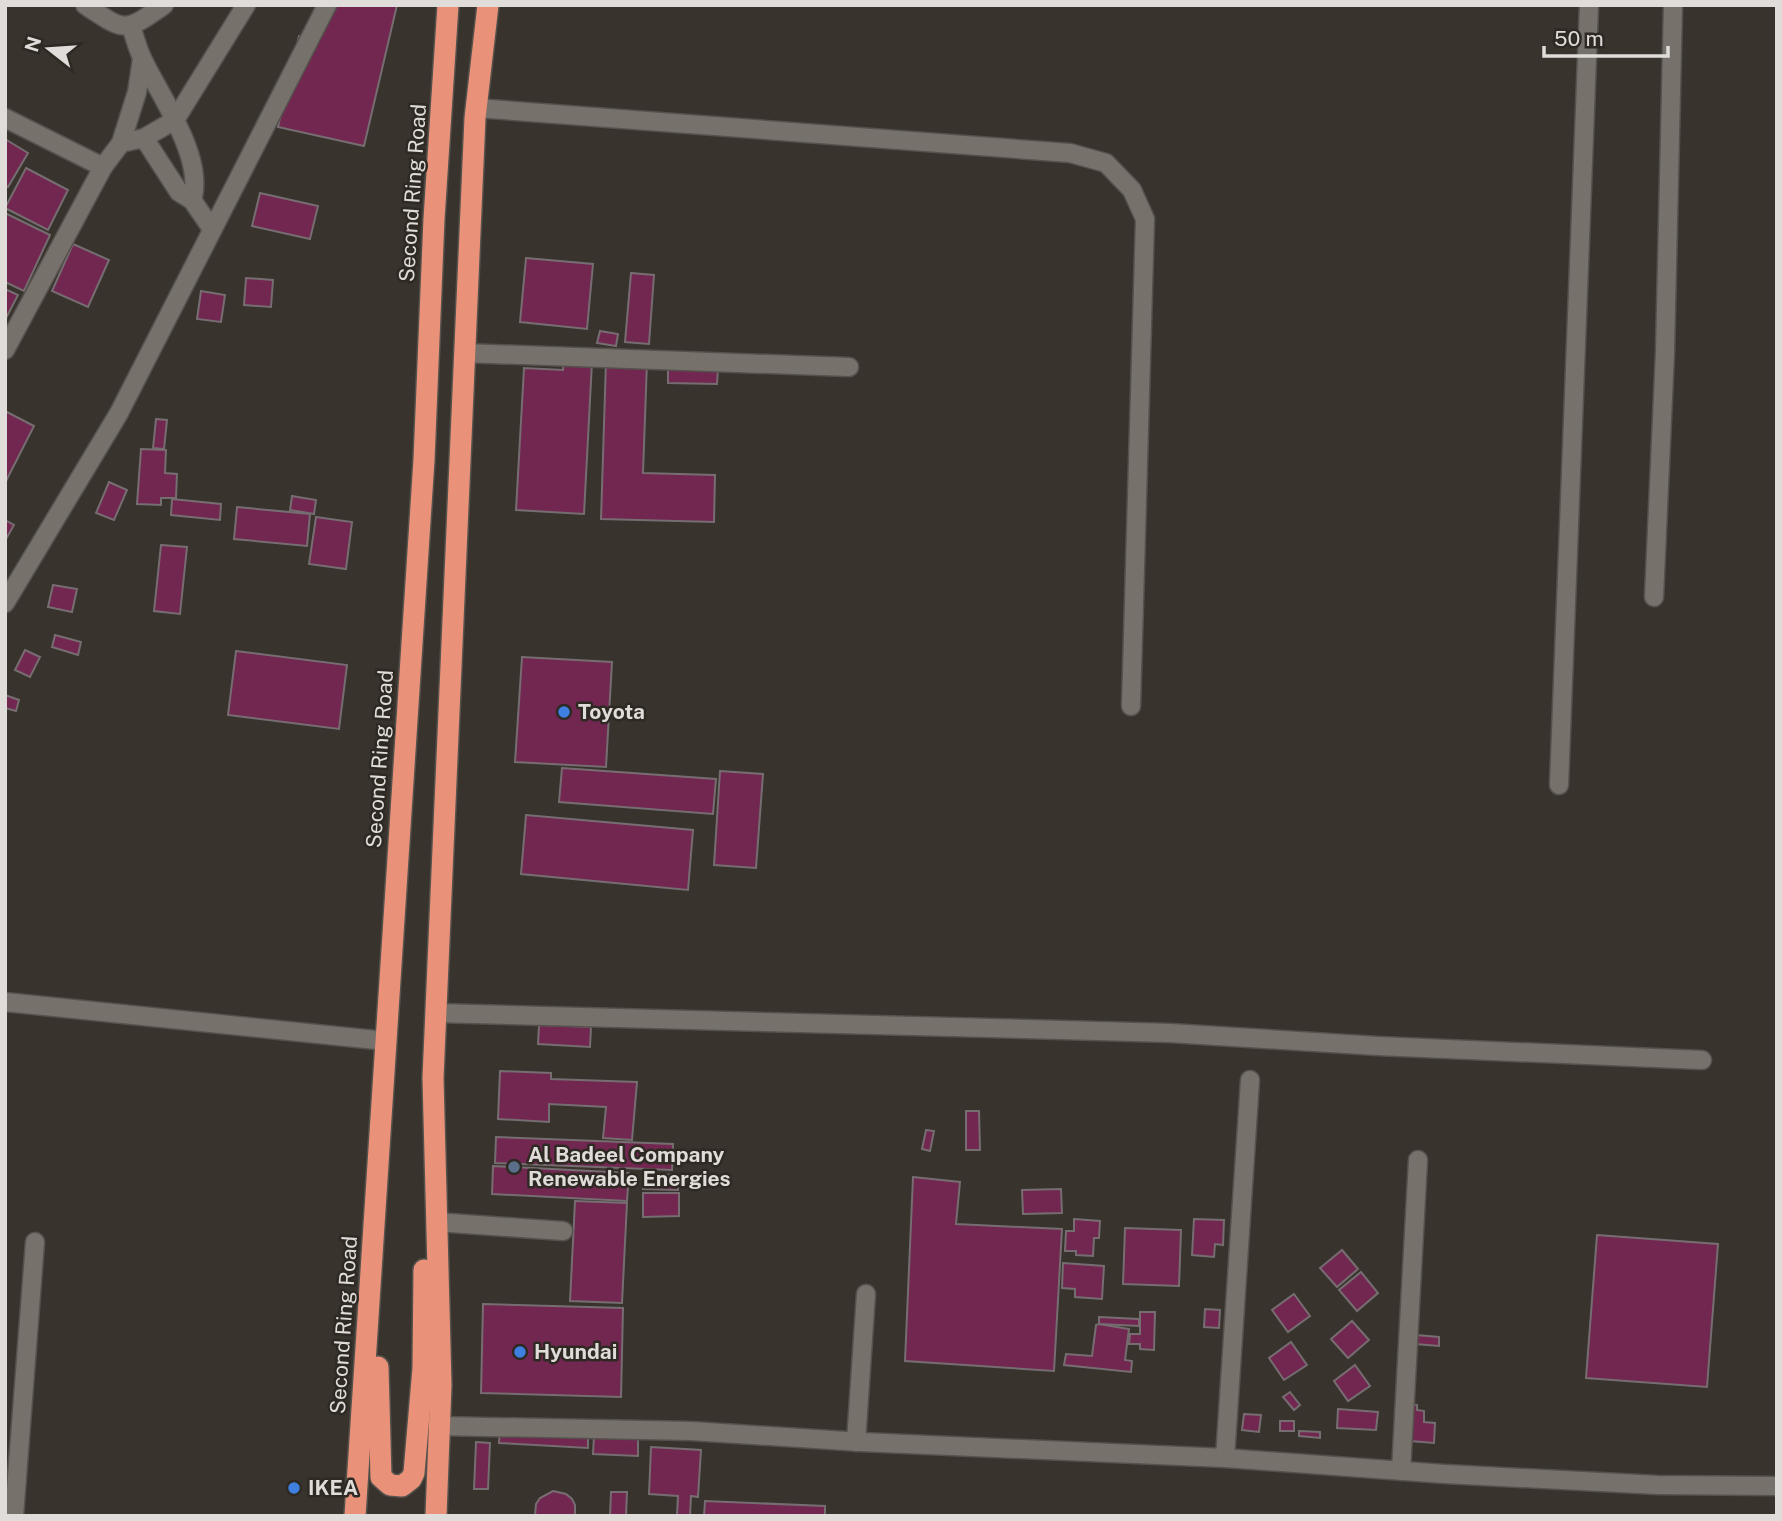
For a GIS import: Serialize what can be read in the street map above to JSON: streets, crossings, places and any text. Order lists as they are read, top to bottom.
{
  "streets": {
    "highway": ["Second Ring Road"]
  },
  "places": [
    "Toyota",
    "Al Badeel Company Renewable Energies",
    "Hyundai",
    "IKEA"
  ],
  "scale_bar": "50 m",
  "north": "left"
}
